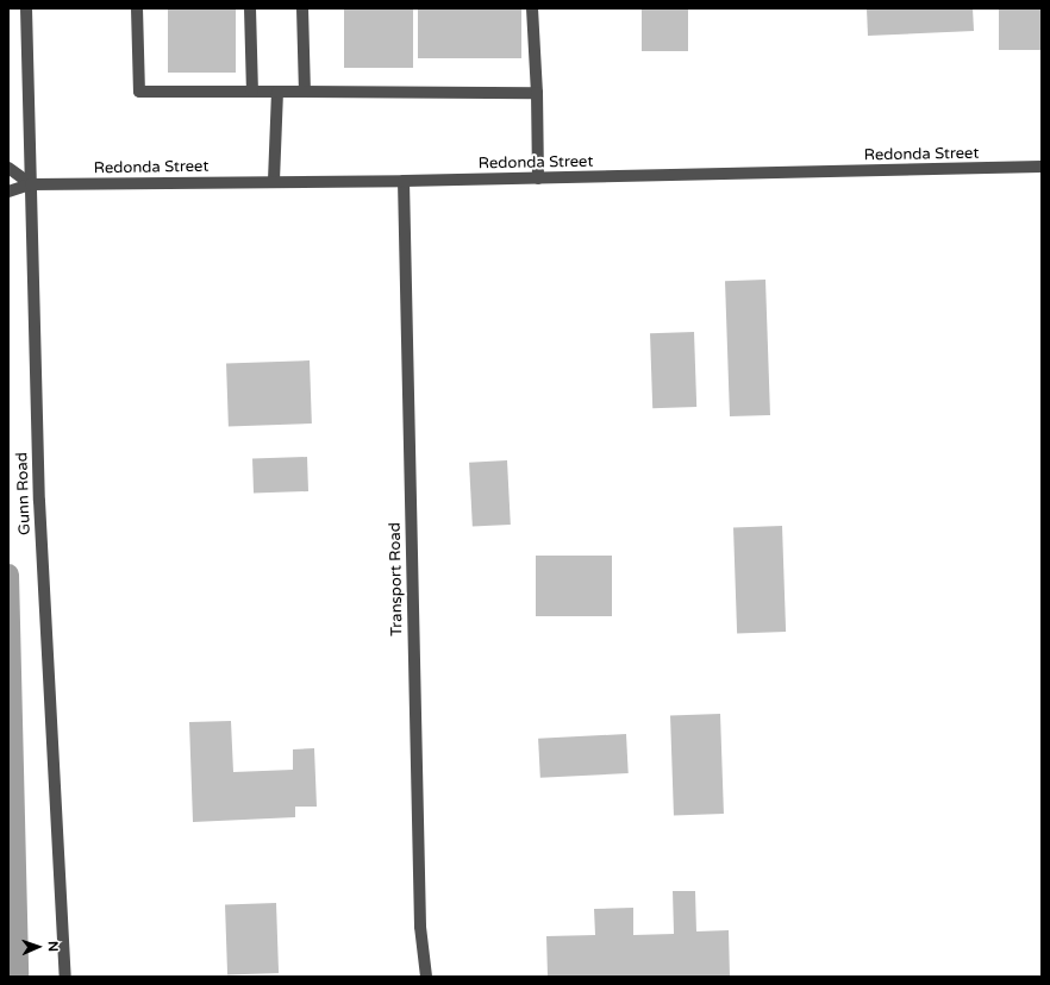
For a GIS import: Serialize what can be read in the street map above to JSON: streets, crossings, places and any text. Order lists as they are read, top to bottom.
{
  "streets": {
    "street": ["Redonda Street", "Gunn Road", "Transport Road"]
  },
  "crossings": [
    ["Redonda Street", "Gunn Road"],
    ["Redonda Street", "Transport Road"]
  ],
  "north": "right"
}
